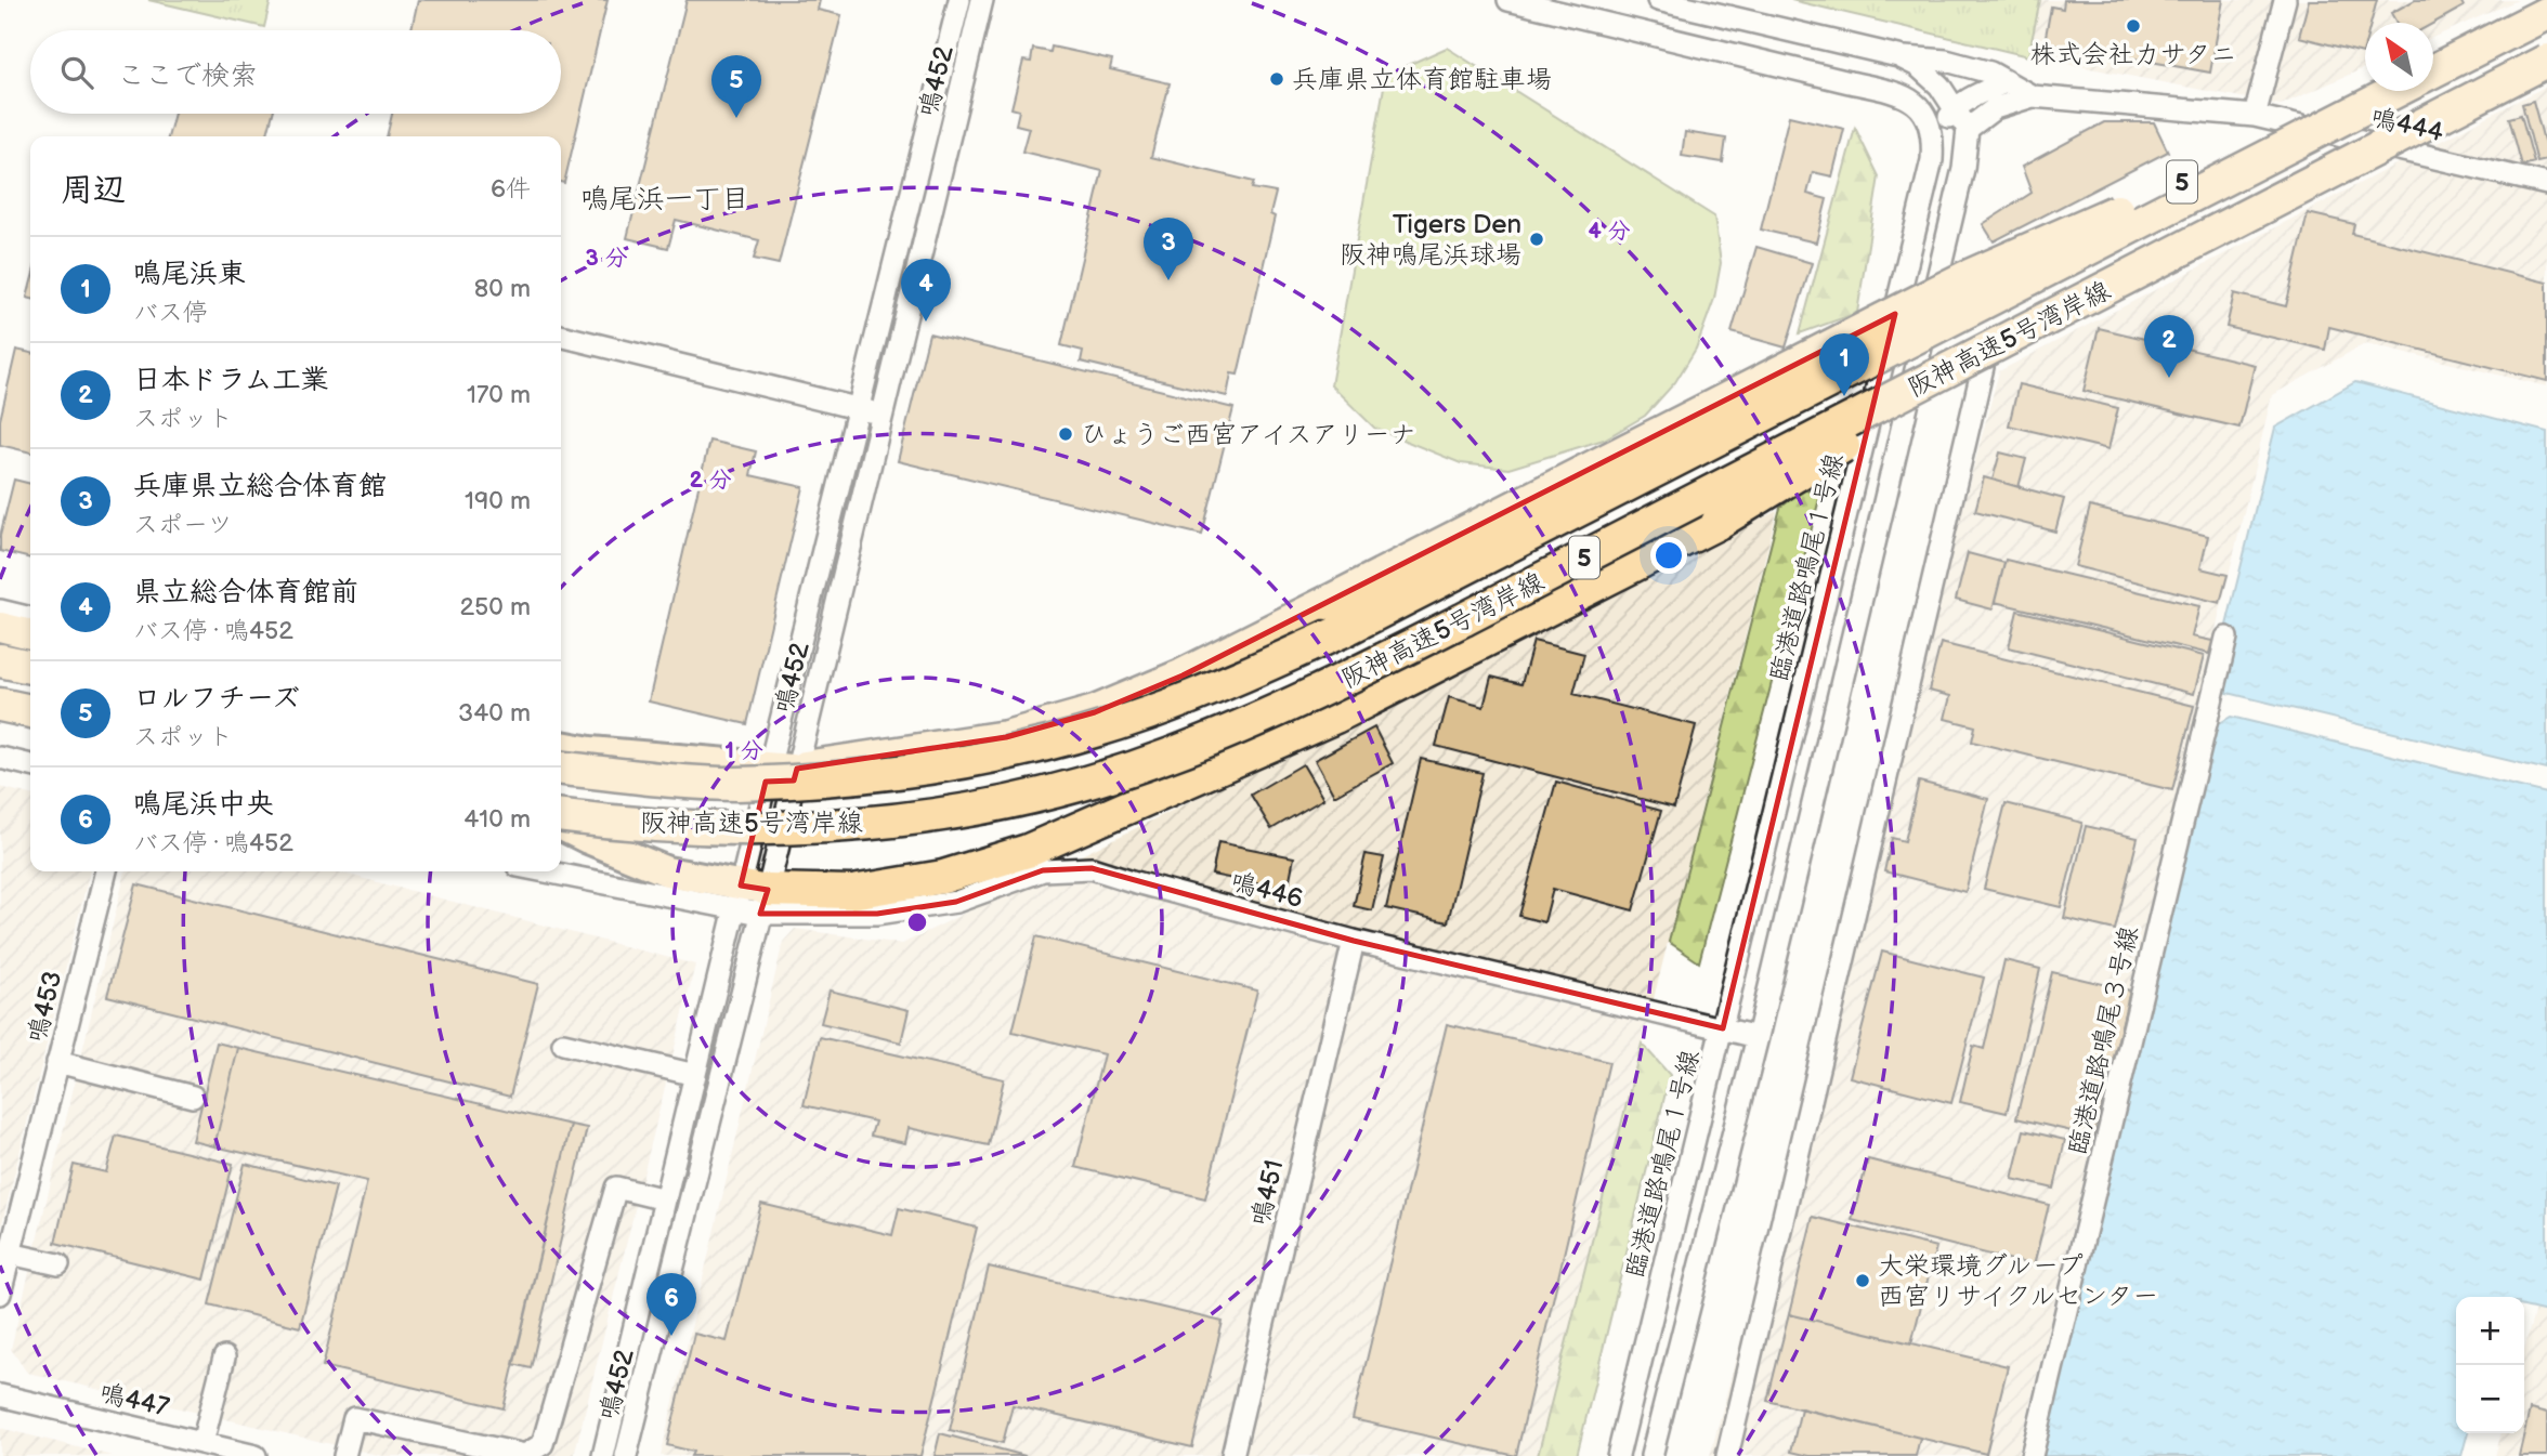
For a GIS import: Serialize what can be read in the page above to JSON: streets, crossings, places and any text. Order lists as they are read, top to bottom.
{
  "streets": {
    "highway": ["5", "阪神高速5号湾岸線"],
    "street": [
      "鳴452",
      "鳴444",
      "臨港道路鳴尾１号線",
      "鳴446",
      "鳴453",
      "臨港道路鳴尾３号線",
      "鳴451",
      "鳴447"
    ]
  },
  "crossings": [
    ["鳴452", "5"],
    ["鳴452", "鳴446"],
    ["5", "阪神高速5号湾岸線"],
    ["5", "鳴446"],
    ["臨港道路鳴尾１号線", "鳴446"],
    ["鳴446", "鳴451"]
  ],
  "districts": ["鳴尾浜一丁目"],
  "places": [
    "株式会社カサタニ",
    "兵庫県立体育館駐車場",
    "Tigers Den 阪神鳴尾浜球場",
    "ひょうご西宮アイスアリーナ",
    "大栄環境グループ 西宮リサイクルセンター"
  ],
  "north": "top left",
  "page": {
    "search": "ここで検索",
    "pins": [
      "5",
      "3",
      "4",
      "2",
      "1",
      "6"
    ],
    "heading": ["周辺", "6件"],
    "list": [
      {
        "mark": "1",
        "name": "鳴尾浜東",
        "note": "バス停",
        "value": "80 m"
      },
      {
        "mark": "2",
        "name": "日本ドラム工業",
        "note": "スポット",
        "value": "170 m"
      },
      {
        "mark": "3",
        "name": "兵庫県立総合体育館",
        "note": "スポーツ",
        "value": "190 m"
      },
      {
        "mark": "4",
        "name": "県立総合体育館前",
        "note": "バス停 · 鳴452",
        "value": "250 m"
      },
      {
        "mark": "5",
        "name": "ロルフチーズ",
        "note": "スポット",
        "value": "340 m"
      },
      {
        "mark": "6",
        "name": "鳴尾浜中央",
        "note": "バス停 · 鳴452",
        "value": "410 m"
      }
    ],
    "map_buttons": ["+", "−"]
  },
  "rings": [
    "4 分",
    "3 分",
    "2 分",
    "1 分"
  ]
}
